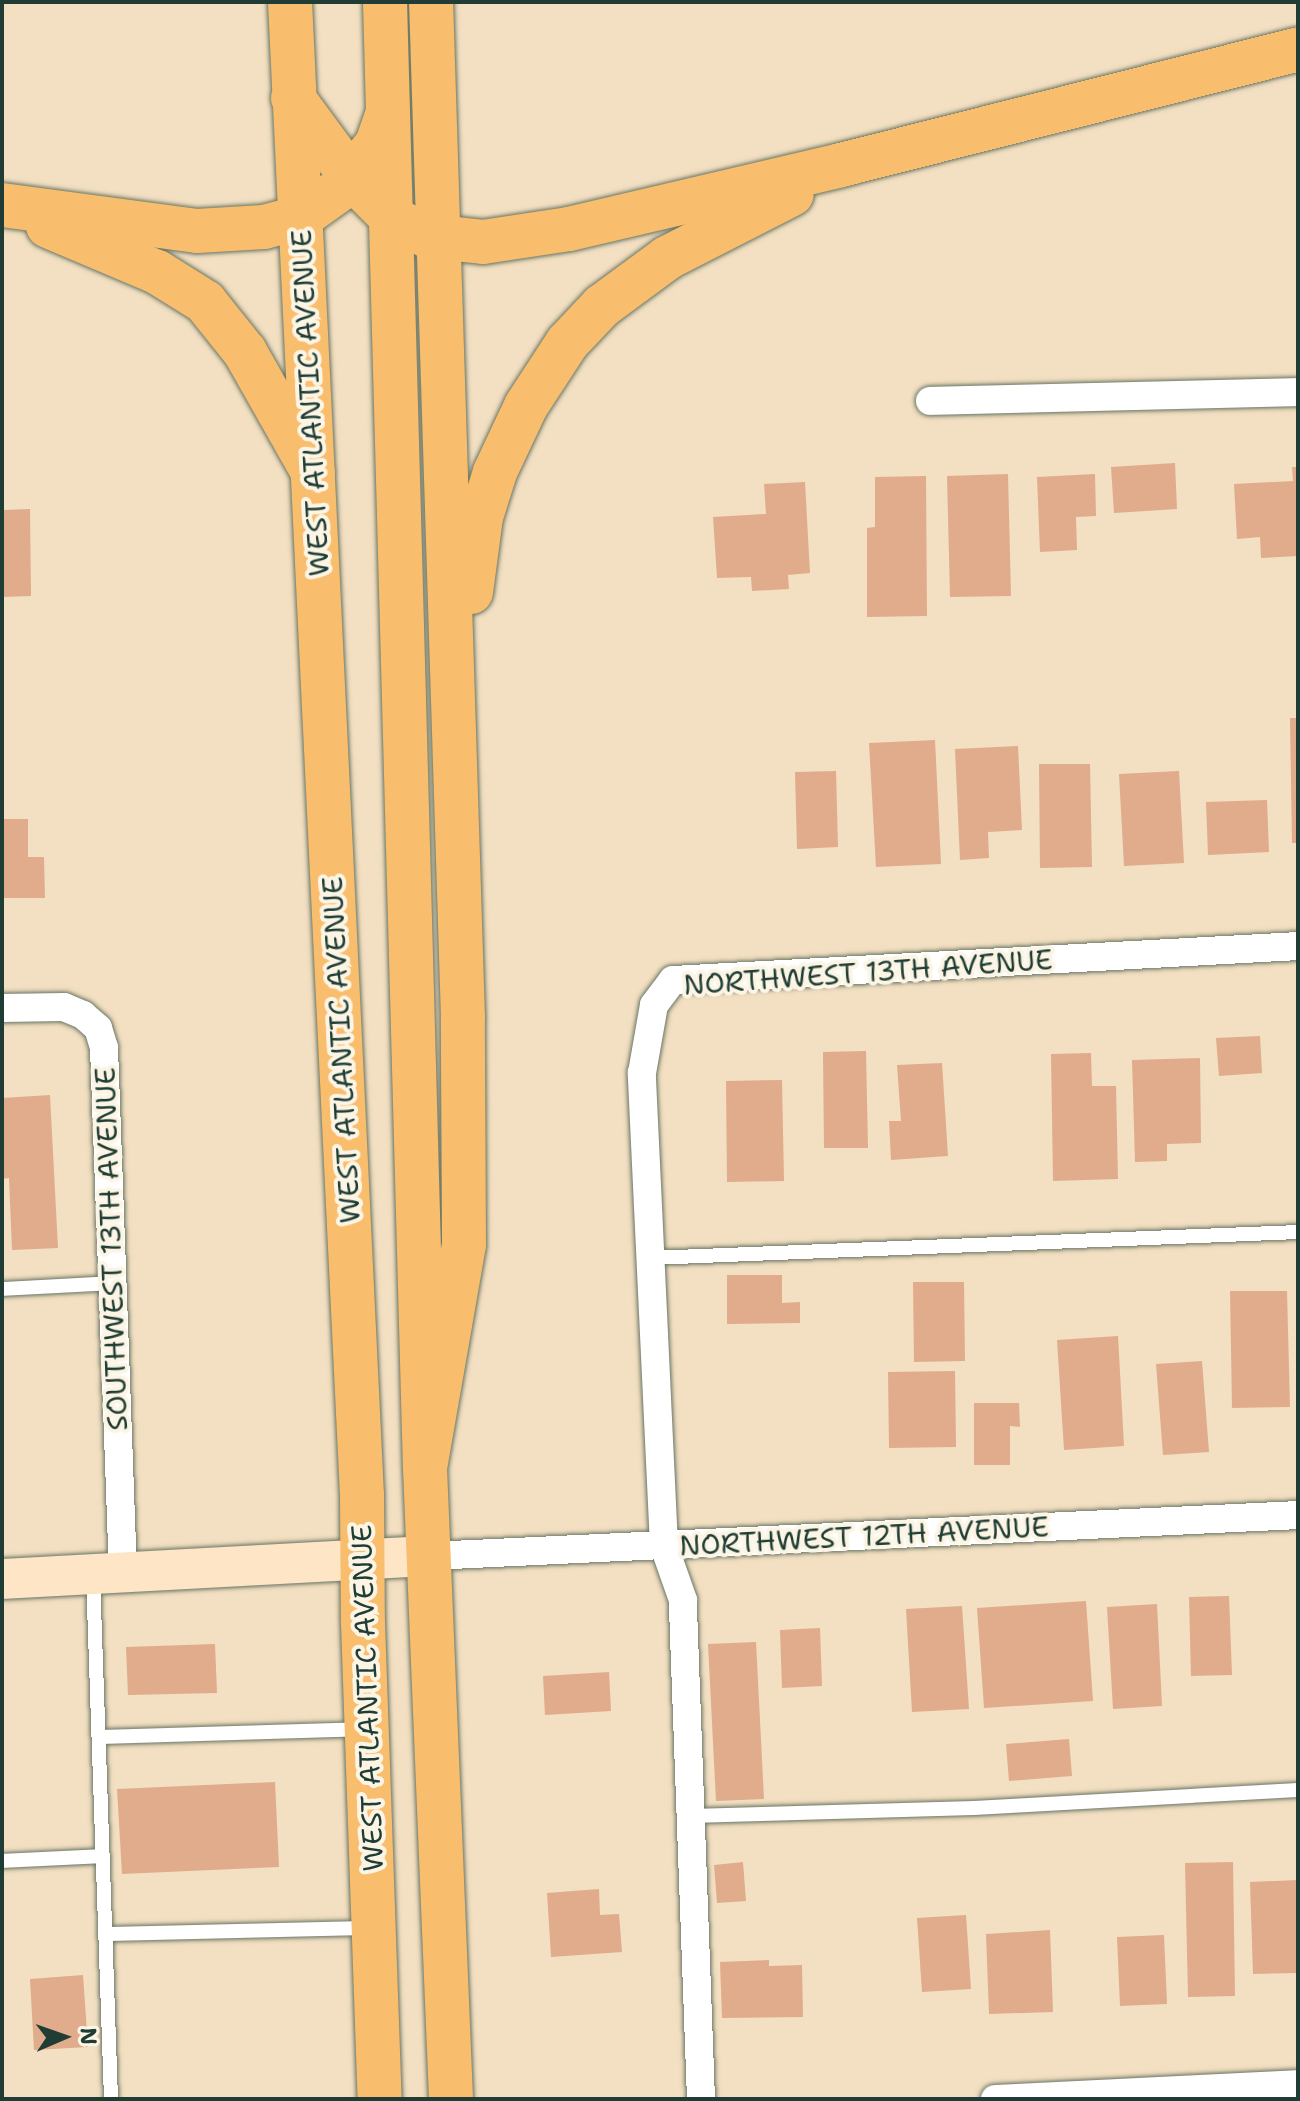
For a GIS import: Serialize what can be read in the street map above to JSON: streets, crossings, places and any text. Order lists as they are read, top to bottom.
{
  "streets": {
    "main road": ["WEST ATLANTIC AVENUE"],
    "street": ["NORTHWEST 13TH AVENUE", "SOUTHWEST 13TH AVENUE", "NORTHWEST 12TH AVENUE"]
  },
  "crossings": [
    ["NORTHWEST 13TH AVENUE", "NORTHWEST 12TH AVENUE"]
  ],
  "north": "right"
}
